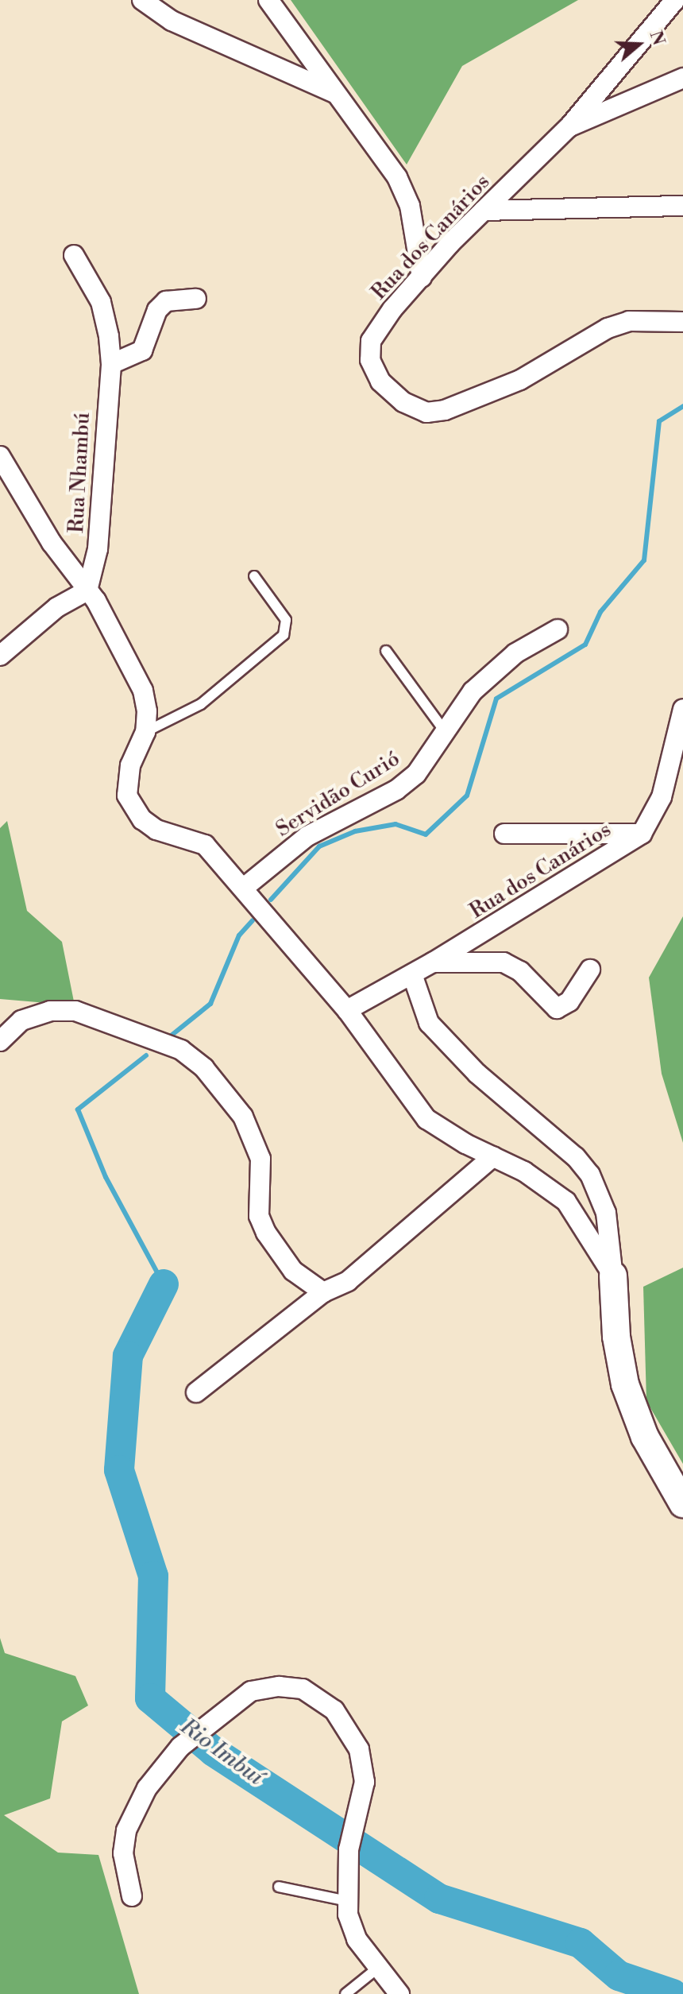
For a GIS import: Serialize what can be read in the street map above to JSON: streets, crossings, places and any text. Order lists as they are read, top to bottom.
{
  "streets": {
    "street": ["Rua dos Canários", "Rua Nhambú", "Servidão Curió"]
  },
  "water": ["Rio Imbuí"],
  "north": "right"
}
